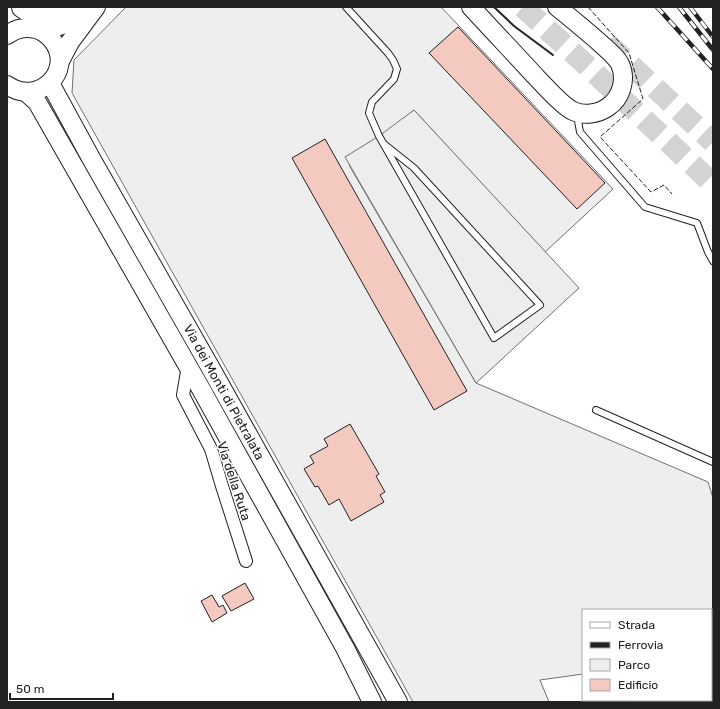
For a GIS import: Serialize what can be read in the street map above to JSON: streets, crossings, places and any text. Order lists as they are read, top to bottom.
{
  "streets": {
    "street": ["Via dei Monti di Pietralata", "Via della Ruta"]
  },
  "crossings": [
    ["Via dei Monti di Pietralata", "Via della Ruta"]
  ],
  "legend": [
    "Strada",
    "Ferrovia",
    "Parco",
    "Edificio"
  ],
  "scale_bar": "50 m"
}
